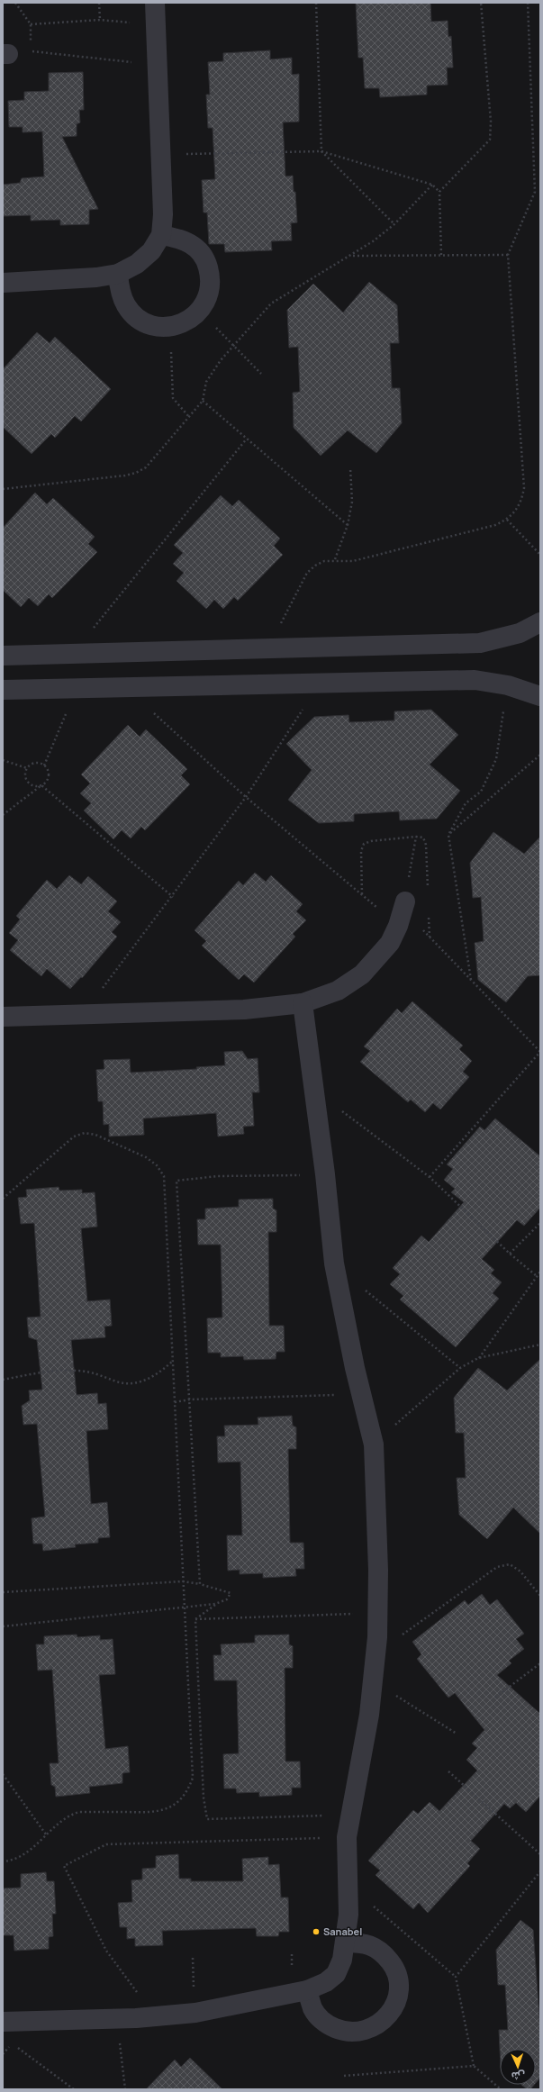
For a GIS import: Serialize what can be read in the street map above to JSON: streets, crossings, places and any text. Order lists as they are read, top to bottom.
{
  "places": ["Sanabel"],
  "north": "bottom"
}
